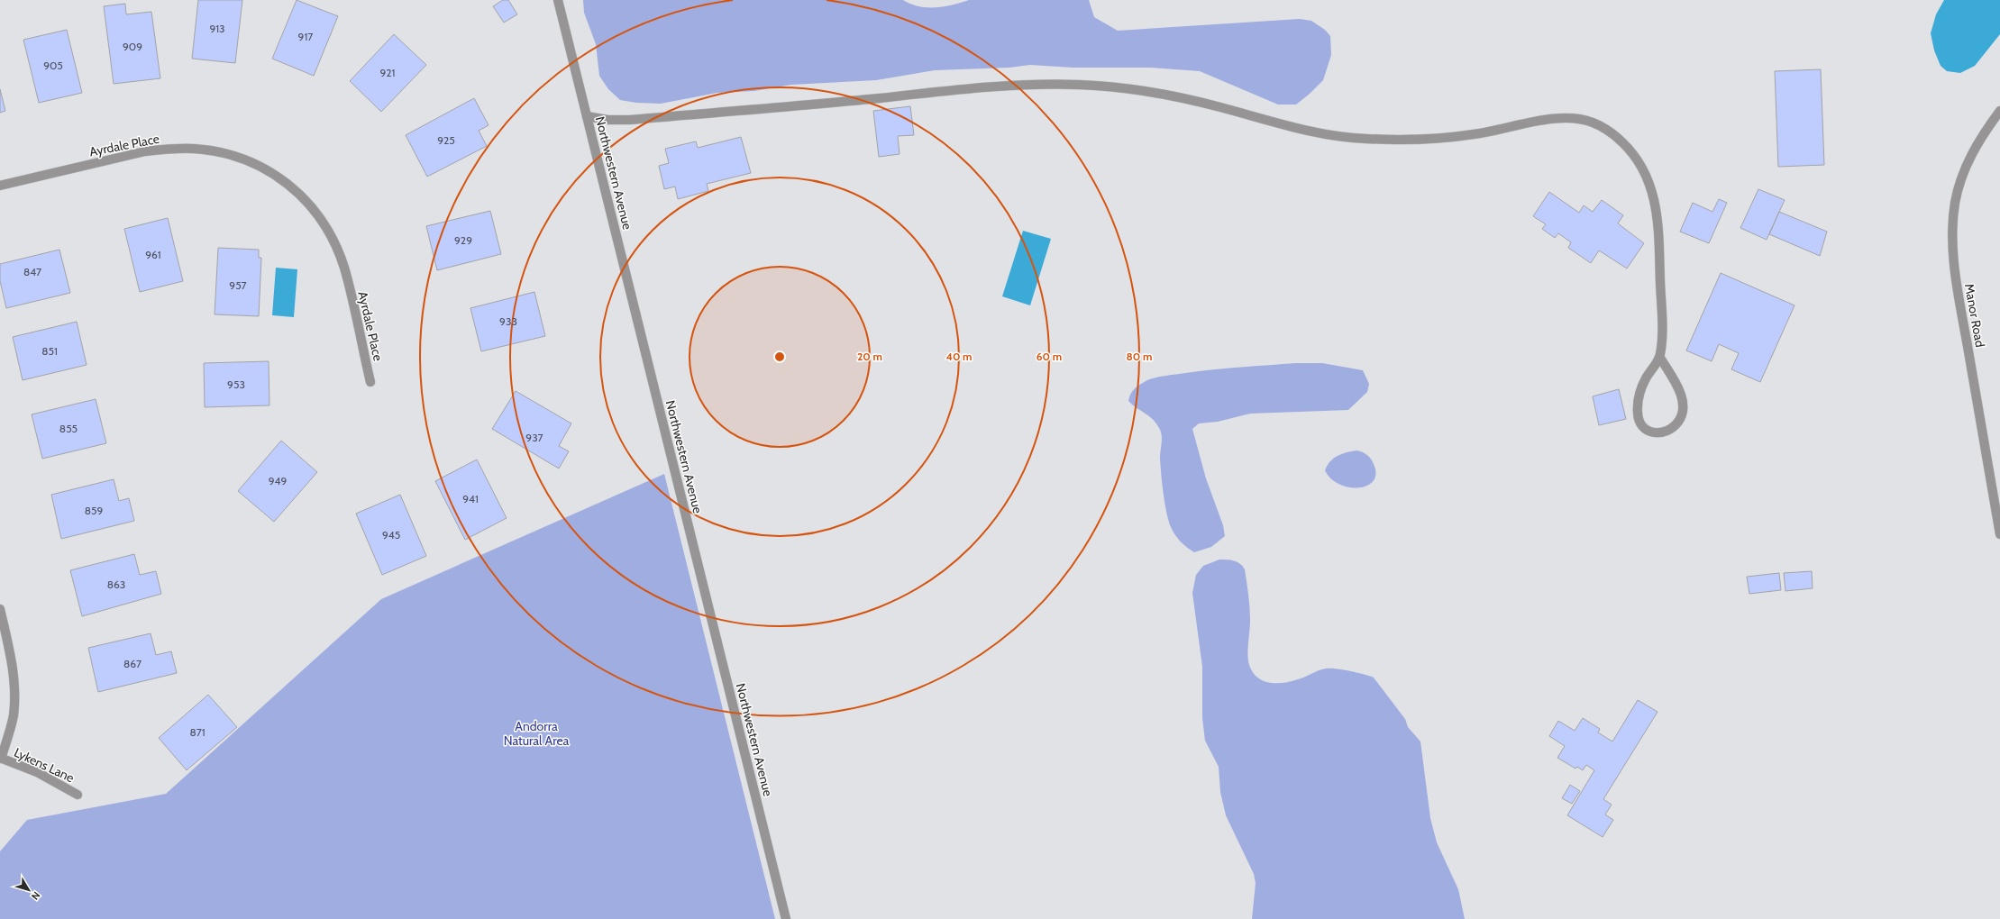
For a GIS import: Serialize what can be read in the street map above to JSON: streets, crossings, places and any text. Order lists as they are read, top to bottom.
{
  "streets": {
    "street": [
      "Ayrdale Place",
      "Northwestern Avenue",
      "Manor Road",
      "Lykens Lane"
    ]
  },
  "parks": ["Andorra Natural Area"],
  "house_numbers": [
    "913",
    "917",
    "909",
    "905",
    "921",
    "925",
    "929",
    "961",
    "847",
    "957",
    "933",
    "851",
    "953",
    "855",
    "937",
    "949",
    "941",
    "859",
    "945",
    "863",
    "867",
    "871"
  ],
  "north": "bottom right",
  "rings": [
    "20 m",
    "40 m",
    "60 m",
    "80 m"
  ]
}
